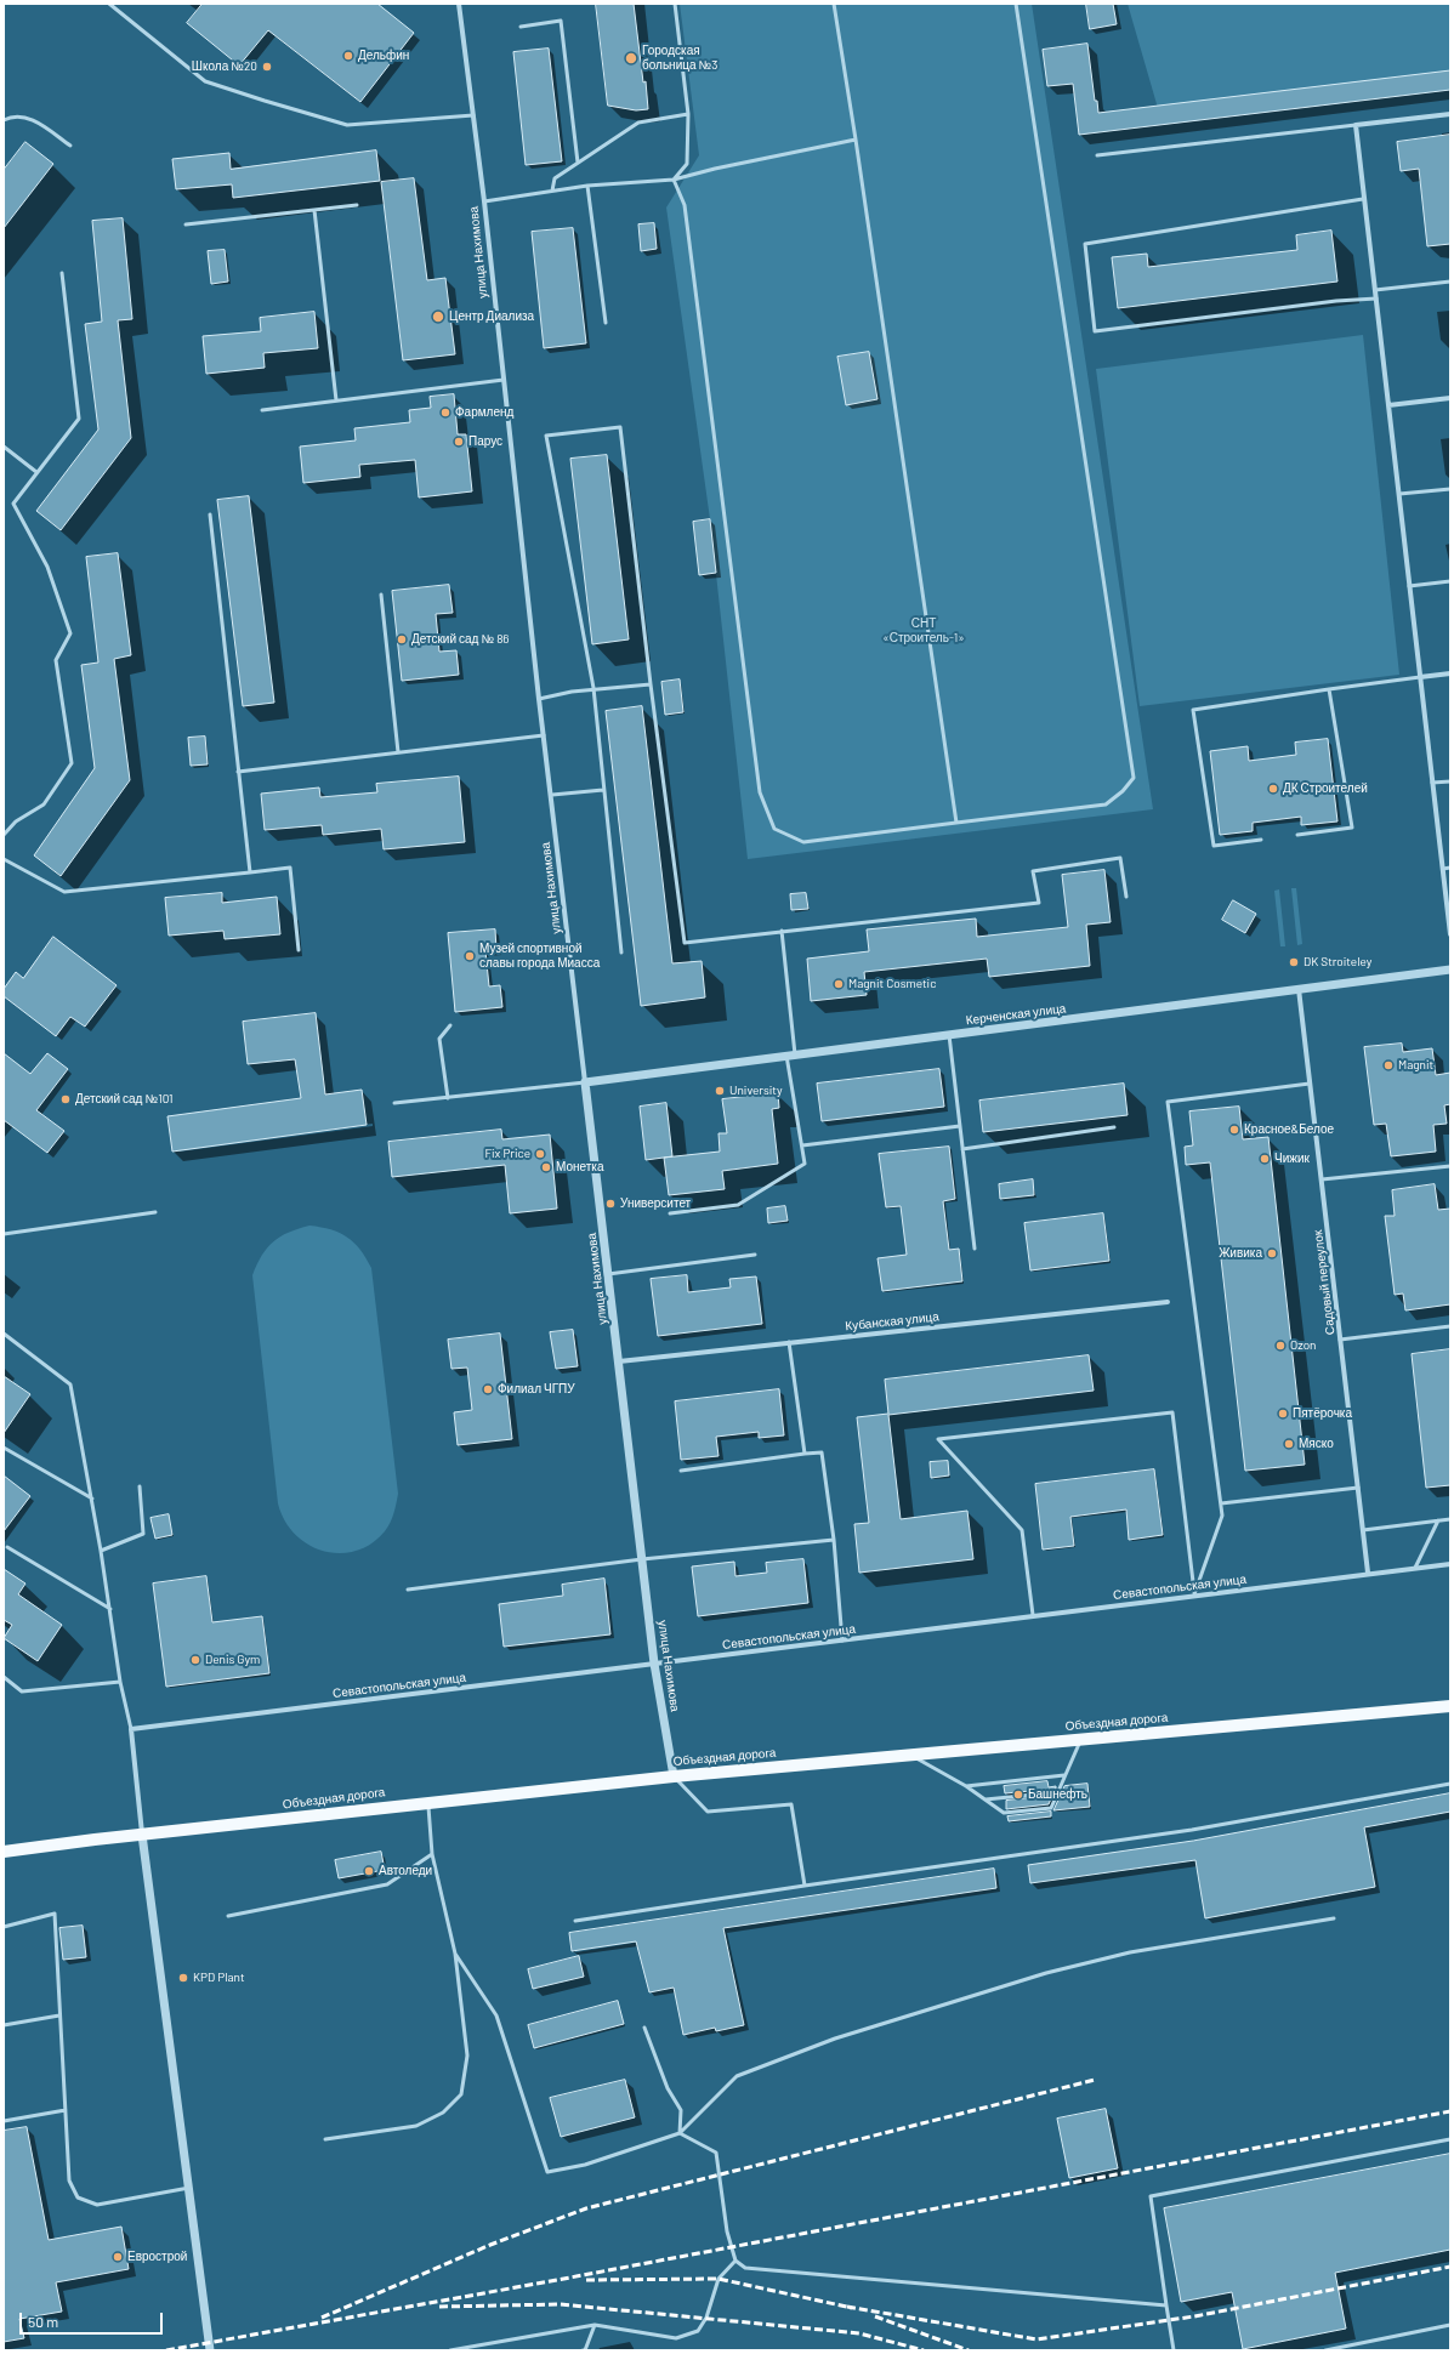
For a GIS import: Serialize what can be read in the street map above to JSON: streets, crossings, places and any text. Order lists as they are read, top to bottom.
{
  "streets": {
    "main road": ["Объездная дорога"],
    "street": [
      "улица Нахимова",
      "Керченская улица",
      "Садовый переулок",
      "Кубанская улица",
      "Севастопольская улица"
    ]
  },
  "crossings": [
    ["улица Нахимова", "Керченская улица"],
    ["улица Нахимова", "Кубанская улица"],
    ["улица Нахимова", "Севастопольская улица"],
    ["улица Нахимова", "Объездная дорога"],
    ["Керченская улица", "Садовый переулок"],
    ["Садовый переулок", "Севастопольская улица"]
  ],
  "parks": ["СНТ «Строитель-1»"],
  "places": [
    "Дельфин",
    "Городская больница №3",
    "Школа №20",
    "Центр Диализа",
    "Фармленд",
    "Парус",
    "Детский сад № 86",
    "ДК Строителей",
    "Музей спортивной славы города Миасса",
    "DK Stroiteley",
    "Magnit Cosmetic",
    "Magnit",
    "University",
    "Детский сад №101",
    "Красное&Белое",
    "Fix Price",
    "Чижик",
    "Монетка",
    "Университет",
    "Живика",
    "Ozon",
    "Филиал ЧГПУ",
    "Пятёрочка",
    "Мяско",
    "Denis Gym",
    "Башнефть",
    "Автоледи",
    "KPD Plant",
    "Еврострой"
  ],
  "scale_bar": "50 m"
}
